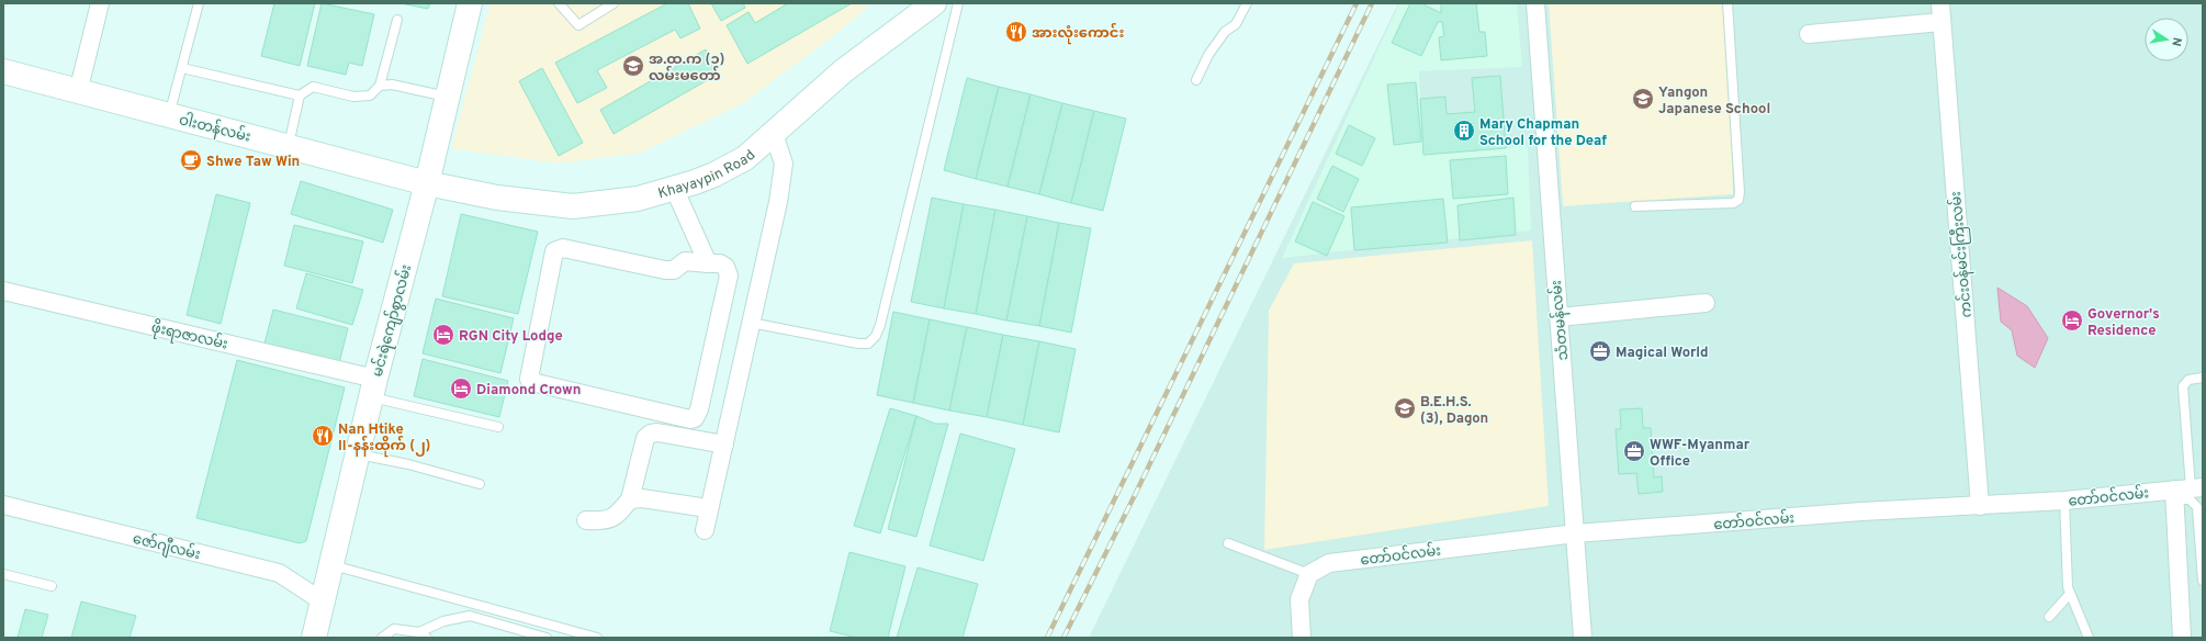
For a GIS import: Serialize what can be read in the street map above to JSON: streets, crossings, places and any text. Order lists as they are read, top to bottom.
{
  "streets": {
    "main road": ["ဝါးတန်လမ်း", "Khayaypin Road", "မင်းရဲကျော်စွာလမ်း"],
    "street": [
      "ကင်းဝန်မင်းကြီးလမ်း",
      "သံတမန်လမ်း",
      "ဖိုးရာဇာလမ်း",
      "တော်ဝင်လမ်း",
      "ဇော်ဂျီလမ်း"
    ]
  },
  "crossings": [
    ["ဝါးတန်လမ်း", "Khayaypin Road"],
    ["ဝါးတန်လမ်း", "မင်းရဲကျော်စွာလမ်း"],
    ["Khayaypin Road", "မင်းရဲကျော်စွာလမ်း"],
    ["ကင်းဝန်မင်းကြီးလမ်း", "တော်ဝင်လမ်း"],
    ["မင်းရဲကျော်စွာလမ်း", "ဖိုးရာဇာလမ်း"],
    ["မင်းရဲကျော်စွာလမ်း", "ဇော်ဂျီလမ်း"],
    ["သံတမန်လမ်း", "တော်ဝင်လမ်း"]
  ],
  "places": {
    "restaurant": ["အားလုံးကောင်း", "Nan Htike II-နန်းထိုက် (၂)"],
    "school or university": ["အ.ထ.က (၁) လမ်းမတော်", "Yangon Japanese School", "B.E.H.S. (3), Dagon"],
    "building": ["Mary Chapman School for the Deaf"],
    "cafe": ["Shwe Taw Win"],
    "hotel": ["Governor's Residence", "RGN City Lodge", "Diamond Crown"],
    "office": ["Magical World", "WWF-Myanmar Office"]
  },
  "north": "right"
}
